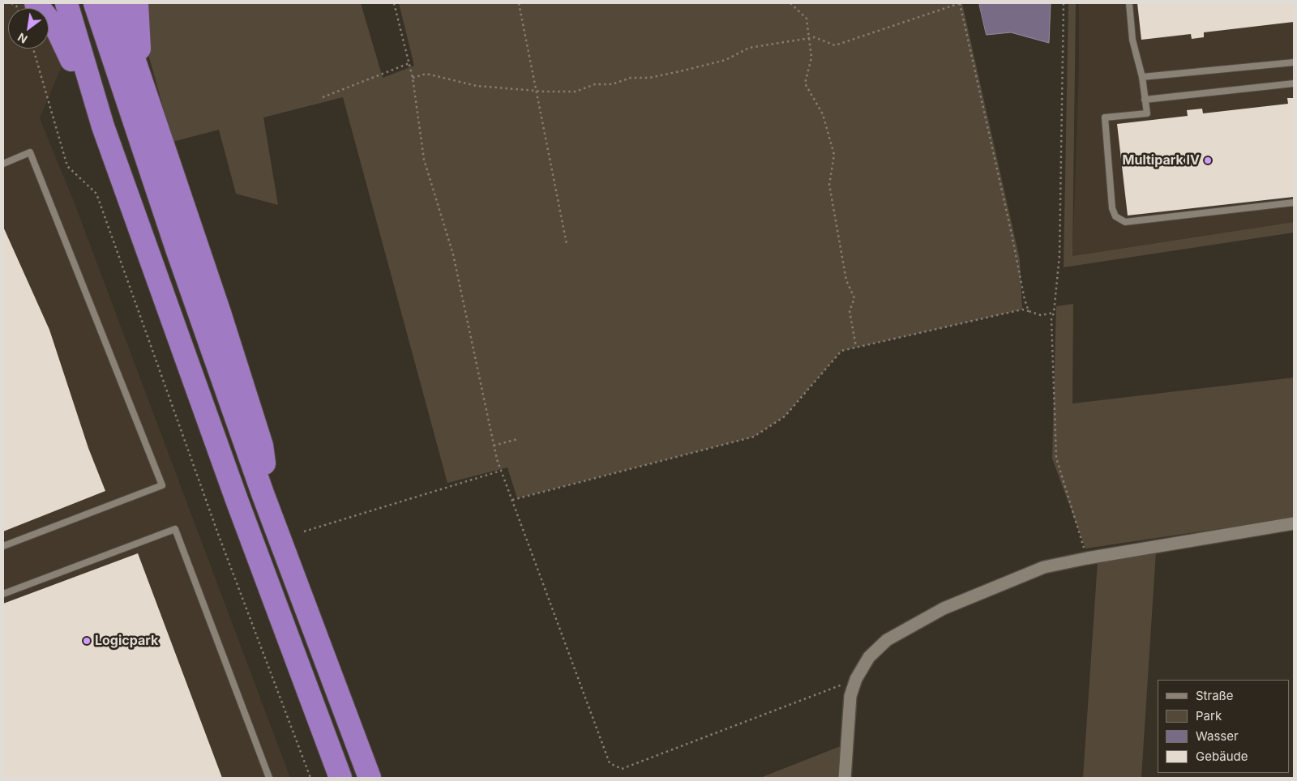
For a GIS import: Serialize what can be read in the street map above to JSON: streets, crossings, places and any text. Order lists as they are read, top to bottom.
{
  "places": ["Multipark IV", "Logicpark"],
  "legend": [
    "Straße",
    "Park",
    "Wasser",
    "Gebäude"
  ],
  "north": "bottom left"
}
